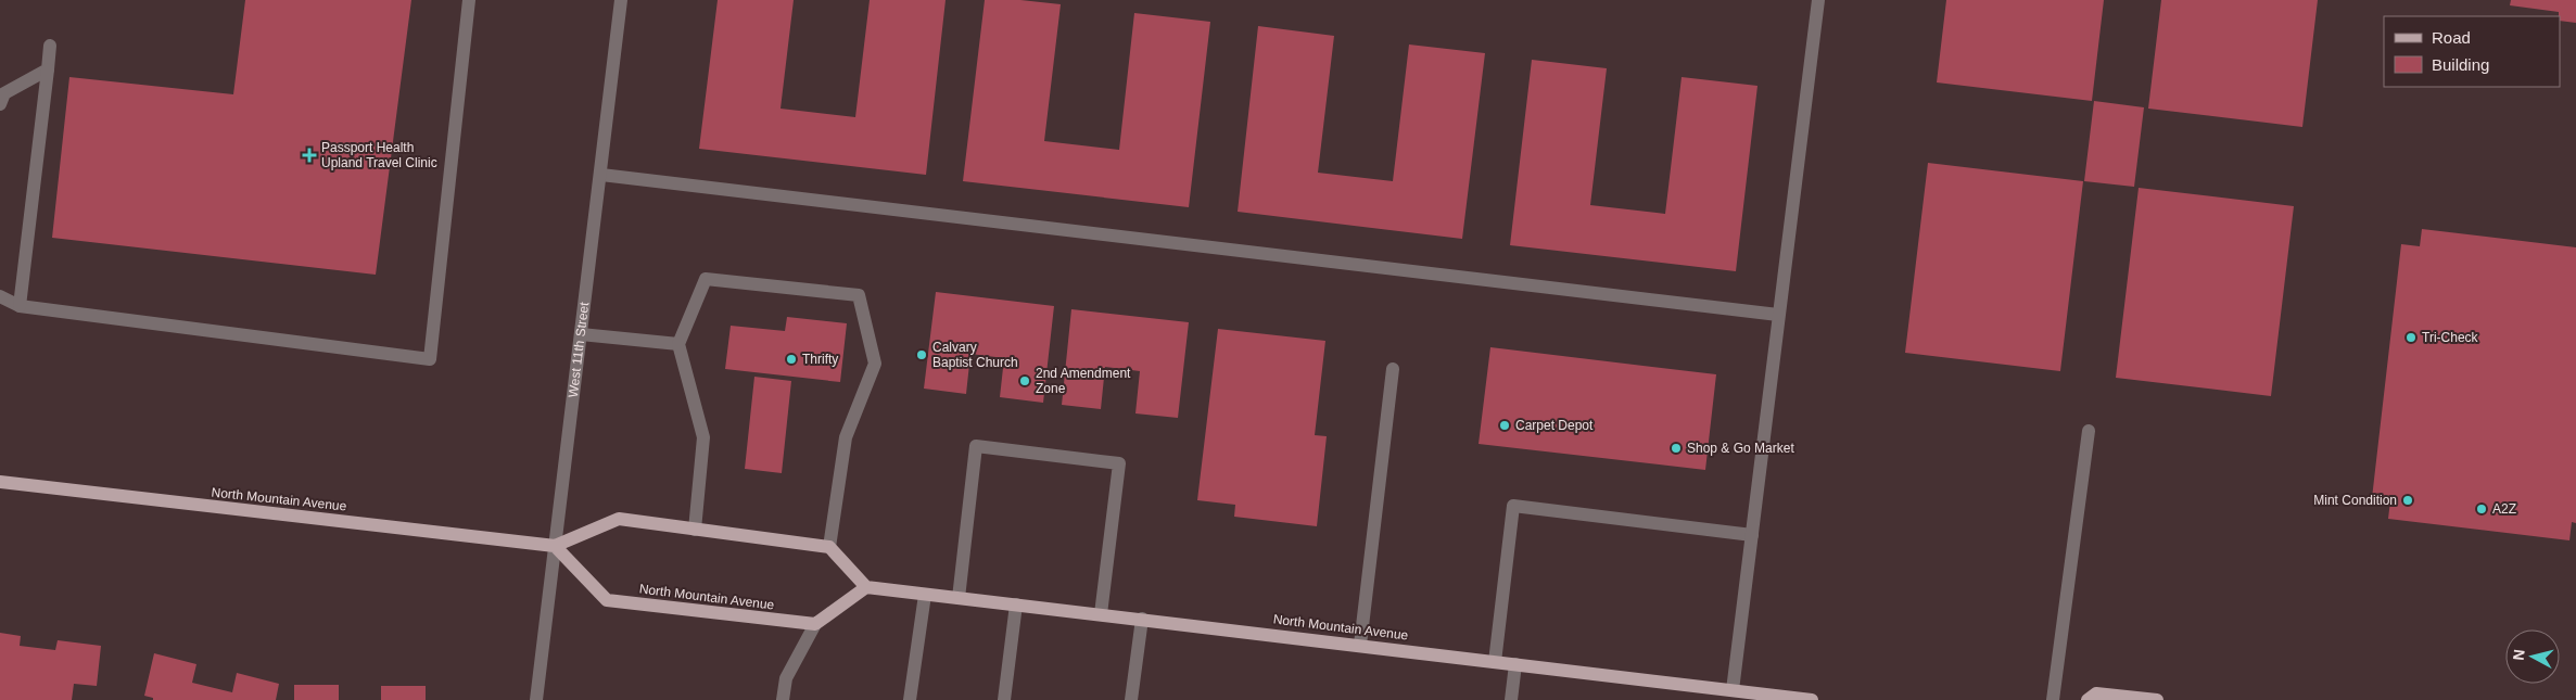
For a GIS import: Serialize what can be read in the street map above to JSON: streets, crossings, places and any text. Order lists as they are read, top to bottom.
{
  "streets": {
    "main road": ["North Mountain Avenue"],
    "street": ["West 11th Street"]
  },
  "crossings": [
    ["West 11th Street", "North Mountain Avenue"]
  ],
  "places": {
    "health": ["Passport Health Upland Travel Clinic"],
    "other": [
      "Tri-Check",
      "Calvary Baptist Church",
      "Thrifty",
      "2nd Amendment Zone",
      "Carpet Depot",
      "Shop & Go Market",
      "Mint Condition",
      "A2Z"
    ]
  },
  "legend": ["Road", "Building"],
  "north": "left"
}
